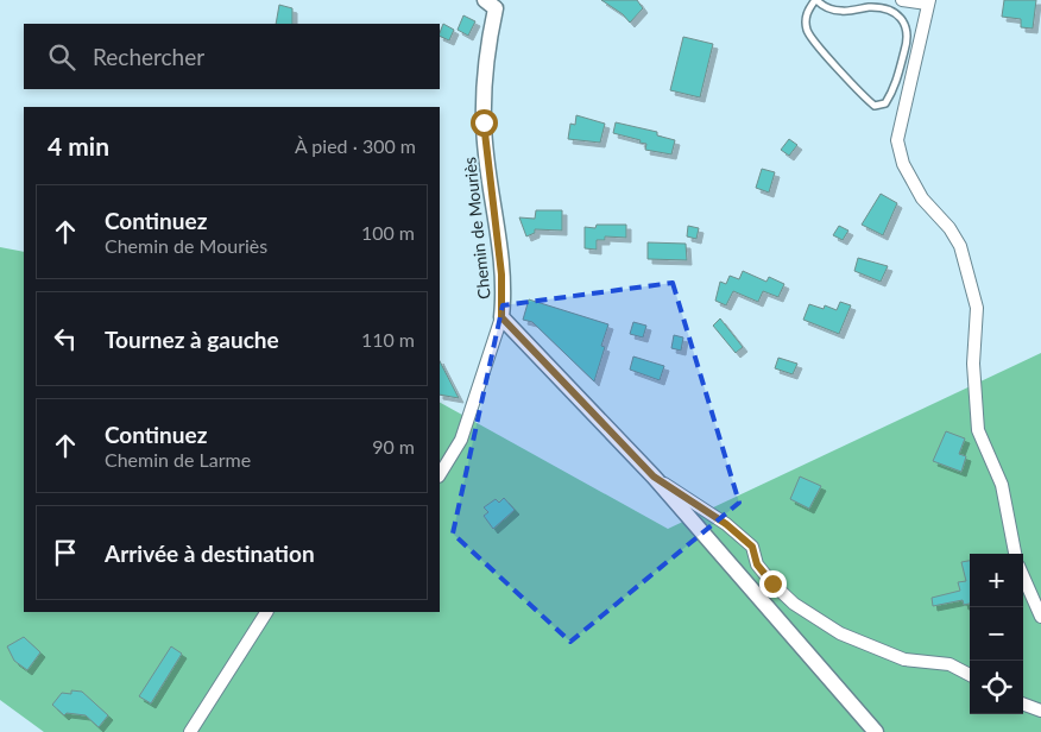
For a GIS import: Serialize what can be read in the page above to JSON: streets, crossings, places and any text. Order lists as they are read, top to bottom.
{
  "streets": {
    "street": ["Chemin de Mouriès"]
  },
  "page": {
    "search": "Rechercher",
    "heading": ["4 min", "À pied · 300 m"],
    "list": [
      ["Continuez", "Chemin de Mouriès", "100 m"],
      ["Tournez à gauche", "110 m"],
      ["Continuez", "Chemin de Larme", "90 m"],
      "Arrivée à destination"
    ],
    "map_buttons": ["+", "−"]
  }
}
